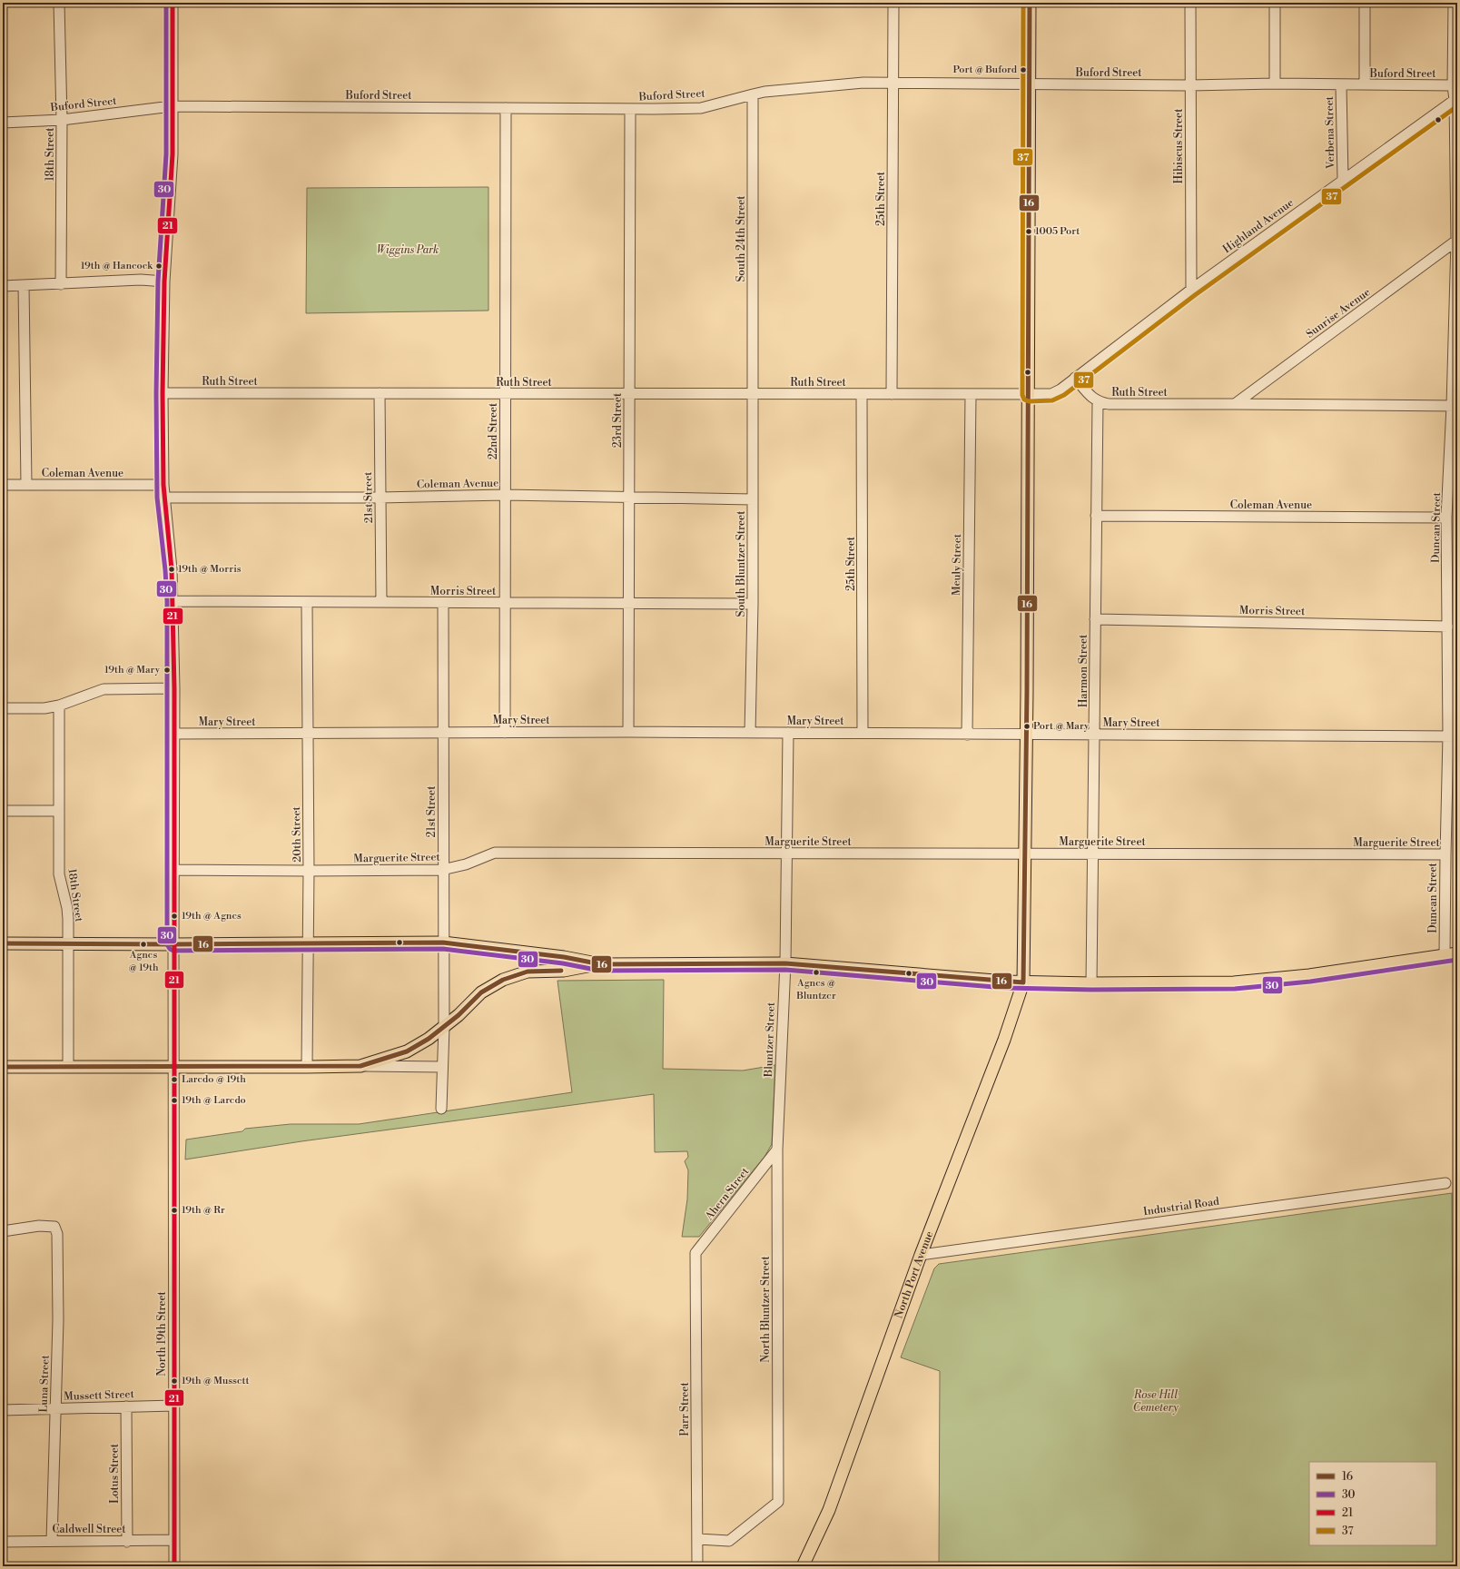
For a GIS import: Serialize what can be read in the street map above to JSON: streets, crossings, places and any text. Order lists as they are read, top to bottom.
{
  "streets": {
    "main road": ["North Port Avenue"],
    "street": [
      "Buford Street",
      "Verbena Street",
      "Hibiscus Street",
      "18th Street",
      "25th Street",
      "Highland Avenue",
      "South 24th Street",
      "Sunrise Avenue",
      "Ruth Street",
      "23rd Street",
      "22nd Street",
      "Coleman Avenue",
      "21st Street",
      "Duncan Street",
      "South Bluntzer Street",
      "Meuly Street",
      "Morris Street",
      "Harmon Street",
      "Mary Street",
      "20th Street",
      "Marguerite Street",
      "Bluntzer Street",
      "Ahern Street",
      "Industrial Road",
      "North Bluntzer Street",
      "North 19th Street",
      "Luna Street",
      "Mussett Street",
      "Parr Street",
      "Lotus Street",
      "Caldwell Street"
    ]
  },
  "crossings": [
    ["Buford Street", "Verbena Street"],
    ["Buford Street", "Hibiscus Street"],
    ["Buford Street", "18th Street"],
    ["Buford Street", "25th Street"],
    ["Buford Street", "South 24th Street"],
    ["Buford Street", "23rd Street"],
    ["Buford Street", "22nd Street"],
    ["Buford Street", "Duncan Street"],
    ["Buford Street", "North Port Avenue"],
    ["Buford Street", "North 19th Street"],
    ["Verbena Street", "Highland Avenue"],
    ["Hibiscus Street", "Highland Avenue"],
    ["25th Street", "Ruth Street"],
    ["25th Street", "Mary Street"],
    ["Highland Avenue", "Ruth Street"],
    ["Highland Avenue", "Duncan Street"],
    ["South 24th Street", "Ruth Street"],
    ["South 24th Street", "South Bluntzer Street"],
    ["Sunrise Avenue", "Ruth Street"],
    ["Sunrise Avenue", "Duncan Street"],
    ["Ruth Street", "23rd Street"],
    ["Ruth Street", "22nd Street"],
    ["Ruth Street", "21st Street"],
    ["Ruth Street", "Duncan Street"],
    ["Ruth Street", "South Bluntzer Street"],
    ["Ruth Street", "Meuly Street"],
    ["Ruth Street", "Harmon Street"],
    ["Ruth Street", "North Port Avenue"],
    ["Ruth Street", "North 19th Street"],
    ["23rd Street", "Coleman Avenue"],
    ["23rd Street", "Morris Street"],
    ["23rd Street", "Mary Street"],
    ["22nd Street", "Coleman Avenue"],
    ["22nd Street", "Morris Street"],
    ["22nd Street", "Mary Street"],
    ["Coleman Avenue", "21st Street"],
    ["Coleman Avenue", "Duncan Street"],
    ["Coleman Avenue", "South Bluntzer Street"],
    ["Coleman Avenue", "Harmon Street"],
    ["Coleman Avenue", "North 19th Street"],
    ["21st Street", "Morris Street"],
    ["21st Street", "Mary Street"],
    ["21st Street", "Marguerite Street"],
    ["Duncan Street", "Morris Street"],
    ["Duncan Street", "Mary Street"],
    ["Duncan Street", "Marguerite Street"],
    ["South Bluntzer Street", "Morris Street"],
    ["South Bluntzer Street", "Mary Street"],
    ["Meuly Street", "Mary Street"],
    ["Morris Street", "Harmon Street"],
    ["Morris Street", "20th Street"],
    ["Morris Street", "North 19th Street"],
    ["Harmon Street", "Mary Street"],
    ["Harmon Street", "Marguerite Street"],
    ["Mary Street", "20th Street"],
    ["Mary Street", "North Port Avenue"],
    ["Mary Street", "North 19th Street"],
    ["20th Street", "Marguerite Street"],
    ["Marguerite Street", "North Port Avenue"],
    ["Marguerite Street", "North 19th Street"],
    ["Bluntzer Street", "North Bluntzer Street"],
    ["Ahern Street", "North Bluntzer Street"],
    ["Ahern Street", "Parr Street"],
    ["Industrial Road", "North Port Avenue"],
    ["North Bluntzer Street", "Parr Street"],
    ["North 19th Street", "Mussett Street"],
    ["North 19th Street", "Caldwell Street"],
    ["Luna Street", "Mussett Street"],
    ["Luna Street", "Caldwell Street"],
    ["Mussett Street", "Lotus Street"],
    ["Lotus Street", "Caldwell Street"]
  ],
  "parks": ["Wiggins Park", "Rose Hill Cemetery"],
  "places": [
    "Port @ Buford",
    "1005 Port",
    "19th @ Hancock",
    "19th @ Morris",
    "19th @ Mary",
    "Port @ Mary",
    "19th @ Agnes",
    "Agnes @ 19th",
    "Agnes @ Bluntzer",
    "Laredo @ 19th",
    "19th @ Laredo",
    "19th @ Rr",
    "19th @ Mussett"
  ],
  "lines": [
    "transit line 16",
    "transit line 30",
    "transit line 21",
    "transit line 37"
  ],
  "legend": [
    "16",
    "30",
    "21",
    "37"
  ]
}
